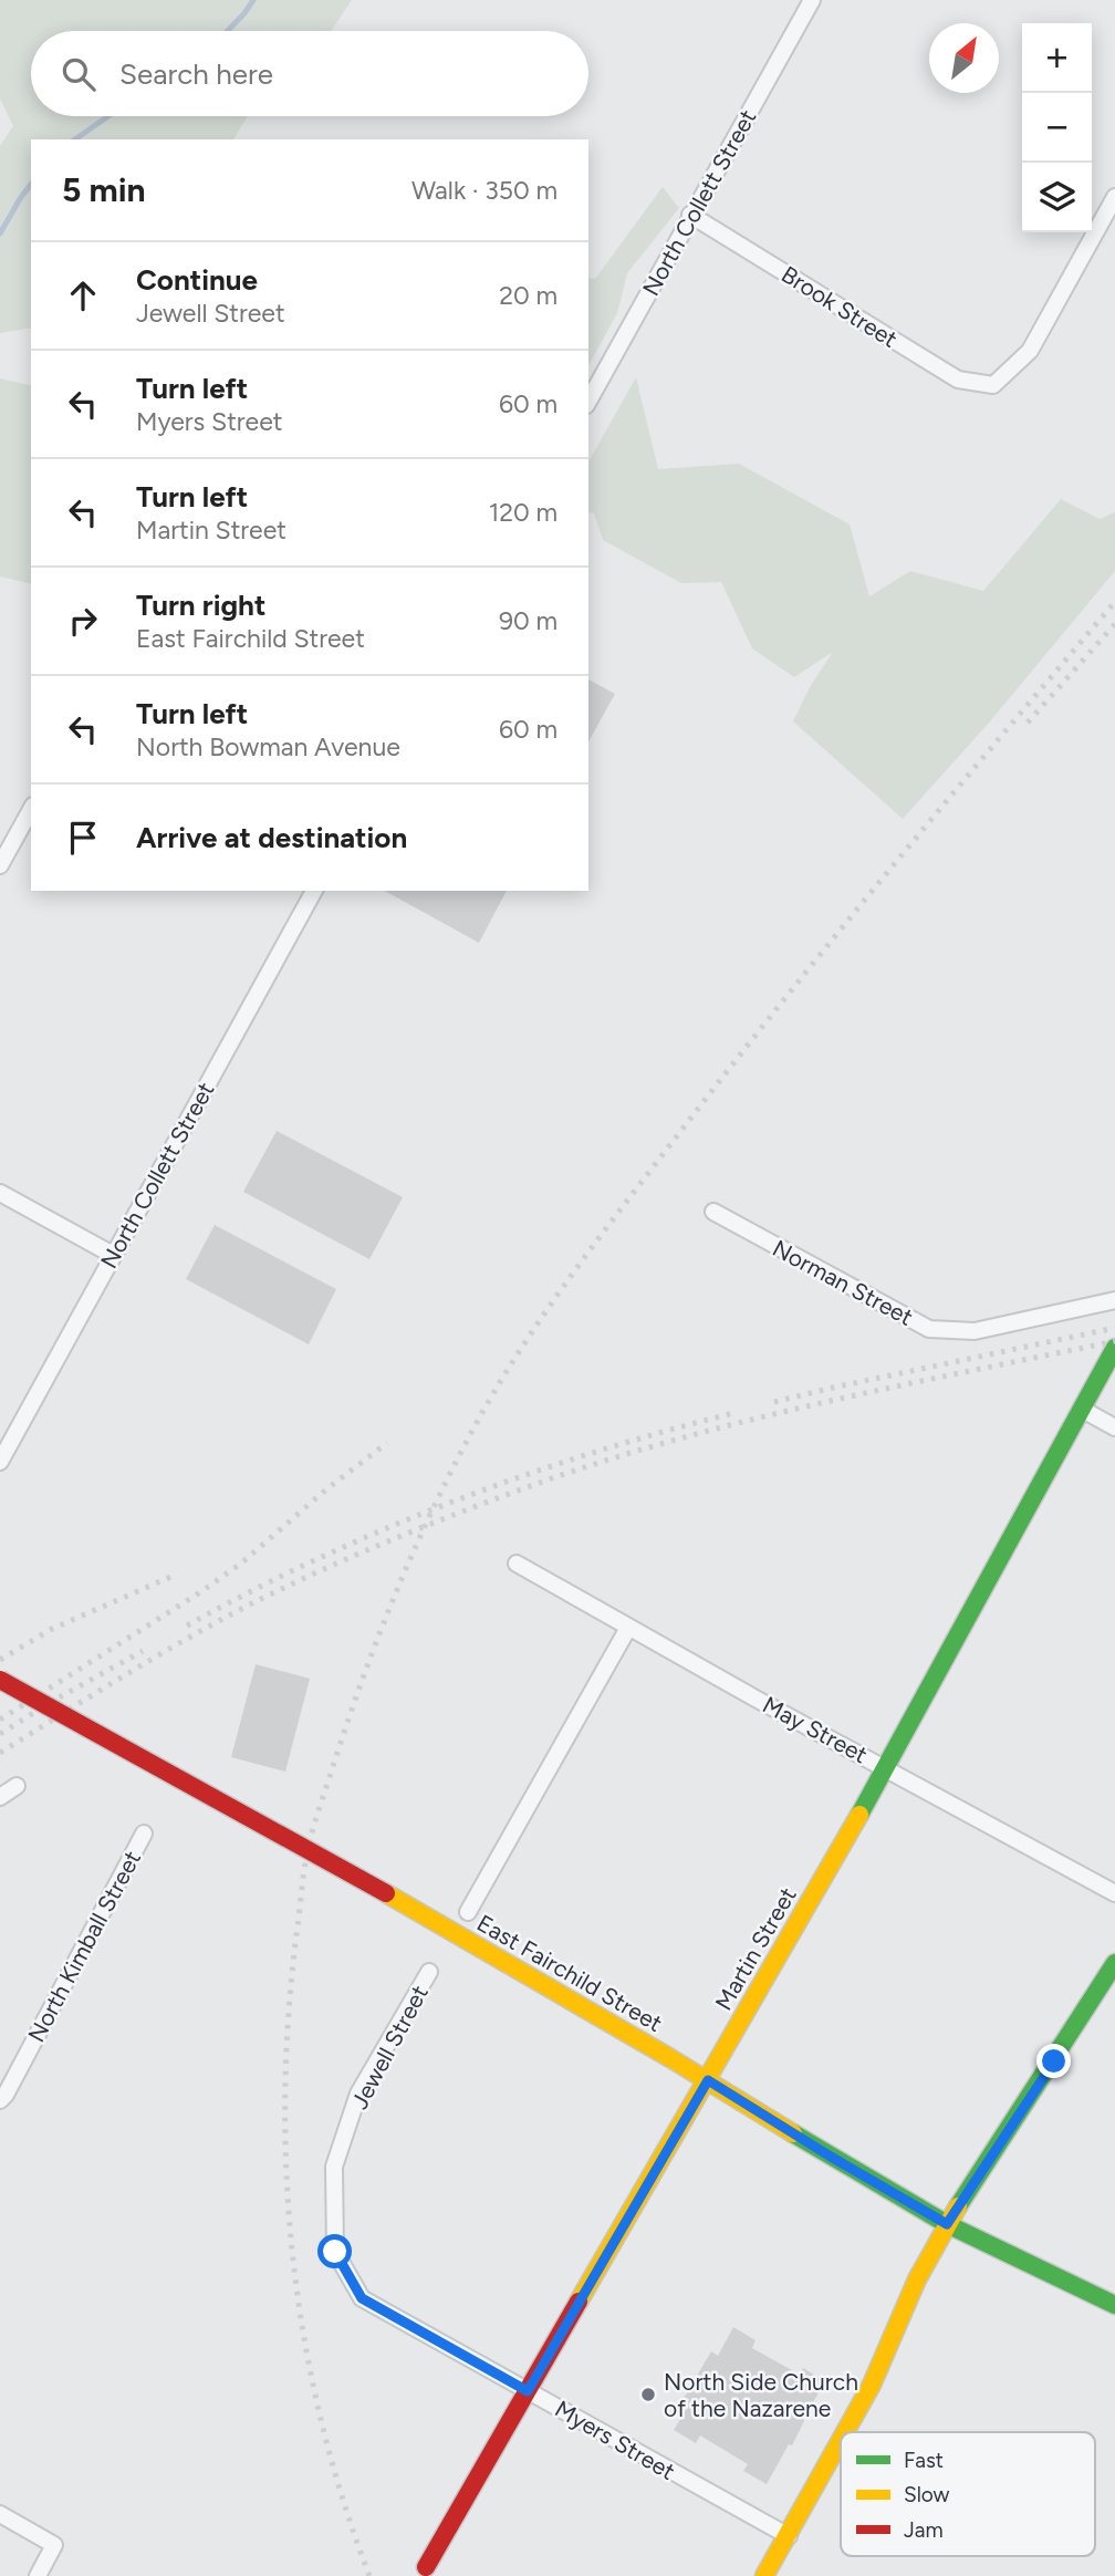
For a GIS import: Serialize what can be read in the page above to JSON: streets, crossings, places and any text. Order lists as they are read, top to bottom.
{
  "streets": {
    "street": [
      "North Collett Street",
      "Brook Street",
      "Norman Street",
      "May Street",
      "North Kimball Street",
      "Martin Street",
      "East Fairchild Street",
      "Jewell Street",
      "Myers Street"
    ]
  },
  "crossings": [
    ["North Collett Street", "Brook Street"],
    ["May Street", "Martin Street"],
    ["Martin Street", "East Fairchild Street"],
    ["Martin Street", "Myers Street"],
    ["Jewell Street", "Myers Street"]
  ],
  "places": ["North Side Church of the Nazarene"],
  "legend": ["Fast", "Slow", "Jam"],
  "north": "top right",
  "page": {
    "map_buttons": ["+", "−"],
    "search": "Search here",
    "heading": ["5 min", "Walk · 350 m"],
    "list": [
      ["Continue", "Jewell Street", "20 m"],
      ["Turn left", "Myers Street", "60 m"],
      ["Turn left", "Martin Street", "120 m"],
      ["Turn right", "East Fairchild Street", "90 m"],
      ["Turn left", "North Bowman Avenue", "60 m"],
      "Arrive at destination"
    ]
  }
}
